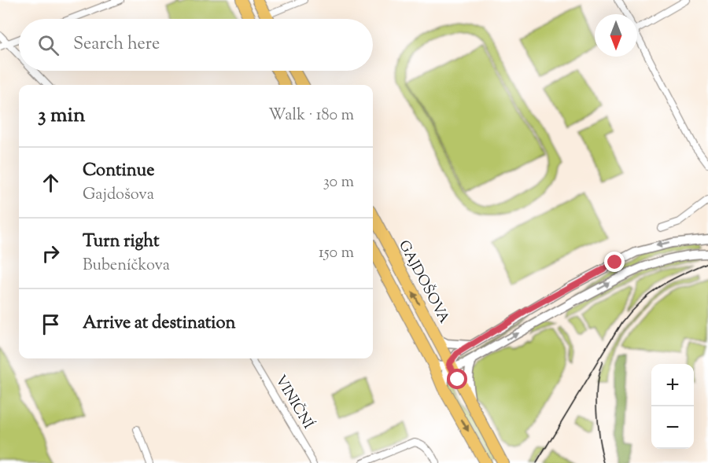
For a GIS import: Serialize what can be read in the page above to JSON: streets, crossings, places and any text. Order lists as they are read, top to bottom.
{
  "streets": {
    "main road": ["GAJDOŠOVA"],
    "street": ["VINIČNÍ"]
  },
  "north": "bottom",
  "page": {
    "search": "Search here",
    "heading": ["3 min", "Walk · 180 m"],
    "list": [
      ["Continue", "Gajdošova", "30 m"],
      ["Turn right", "Bubeníčkova", "150 m"],
      "Arrive at destination"
    ],
    "map_buttons": ["+", "−"]
  }
}
